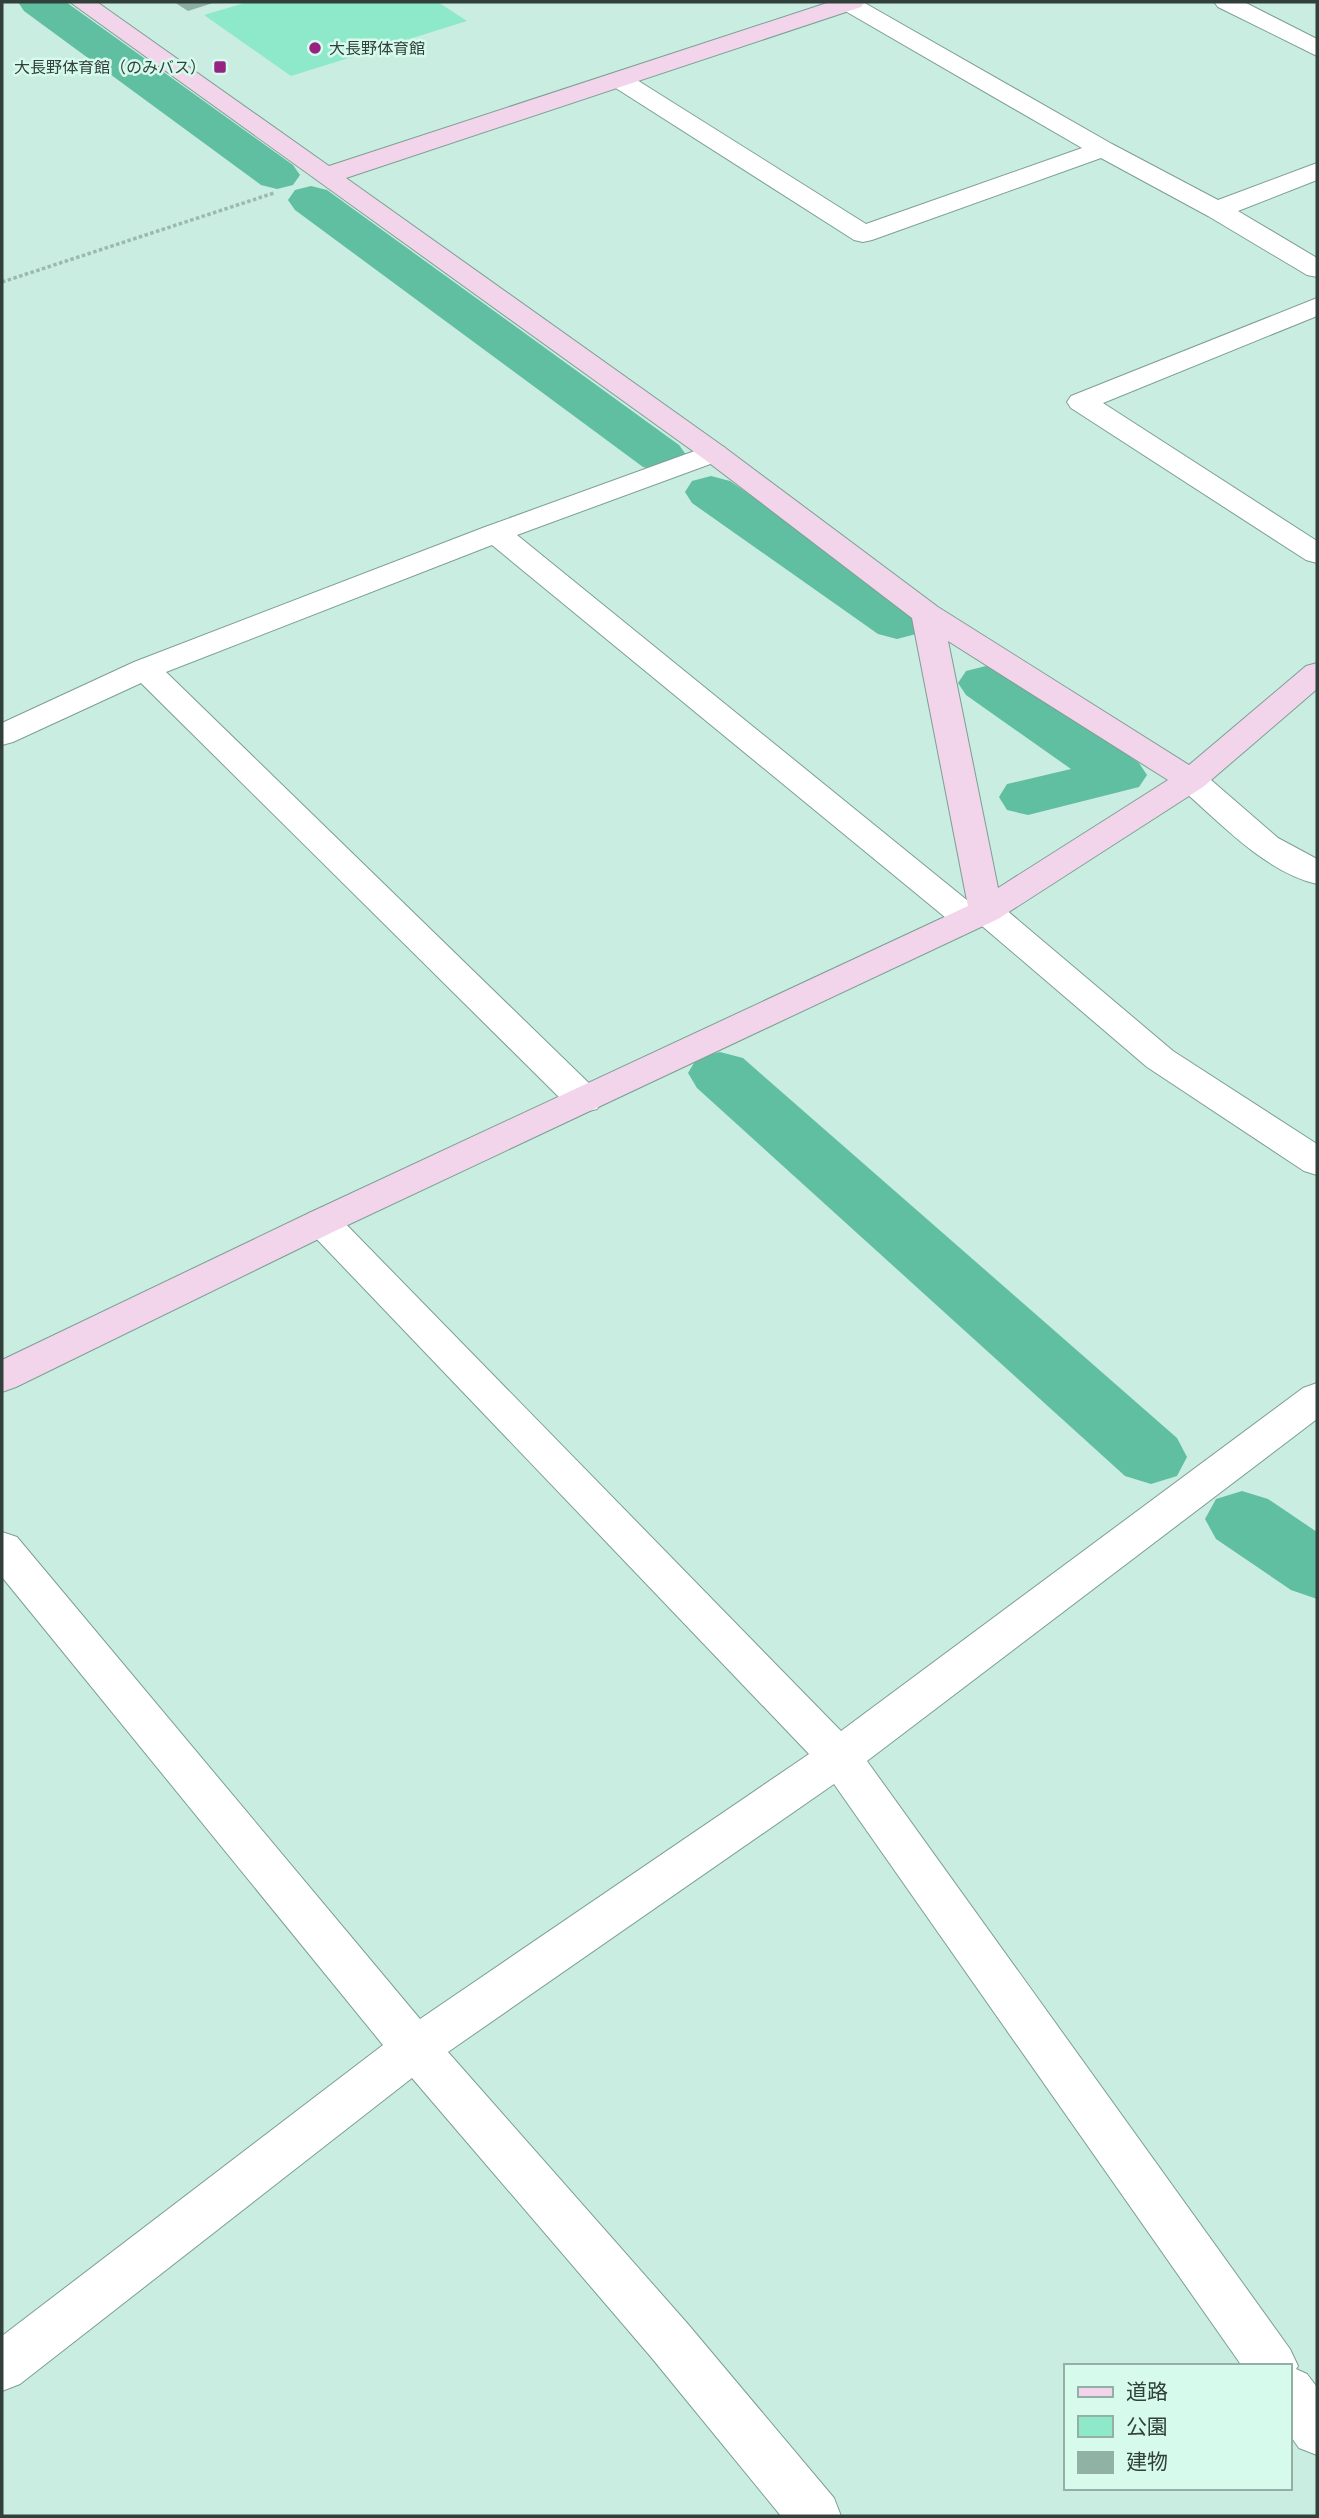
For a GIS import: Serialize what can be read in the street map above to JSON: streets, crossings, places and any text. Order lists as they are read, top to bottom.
{
  "places": {
    "other": ["大長野体育館"],
    "transit": ["大長野体育館（のみバス）"]
  },
  "legend": ["道路", "公園", "建物"]
}
